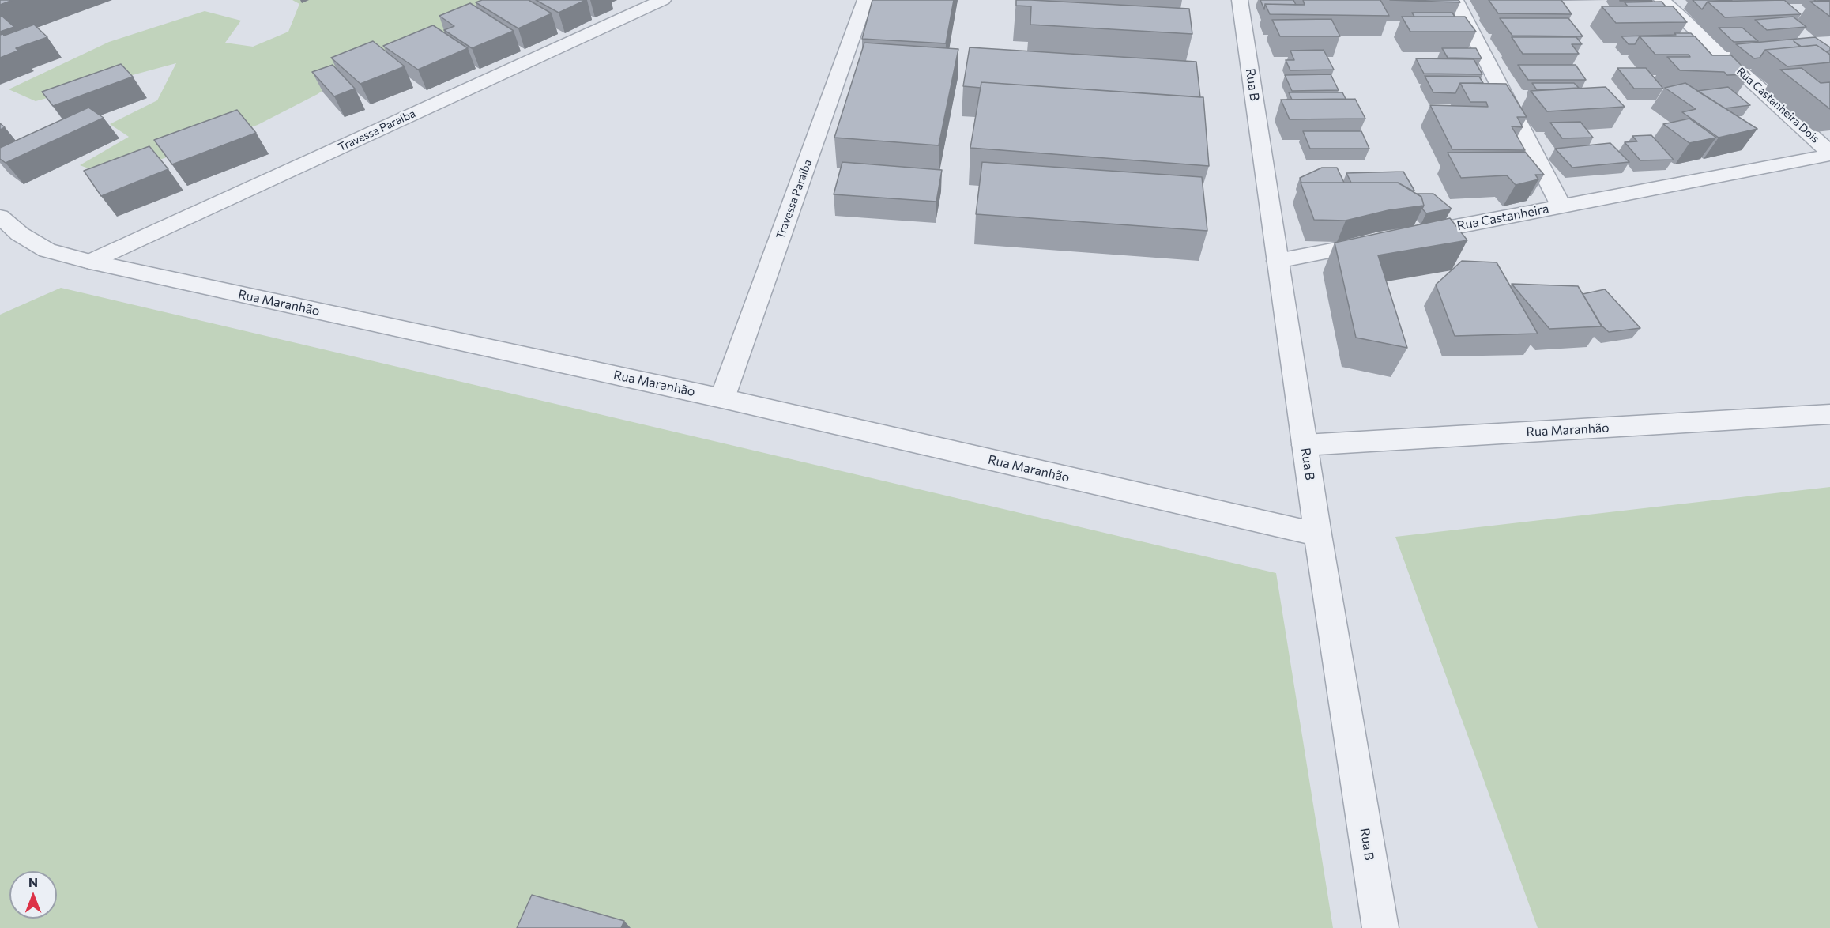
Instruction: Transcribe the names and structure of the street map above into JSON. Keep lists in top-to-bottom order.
{
  "streets": {
    "street": [
      "Rua B",
      "Rua Castanheira Dois",
      "Travessa Paraíba",
      "Rua Castanheira",
      "Rua Maranhão"
    ]
  },
  "crossings": [
    ["Rua B", "Rua Castanheira"],
    ["Rua B", "Rua Maranhão"],
    ["Rua Castanheira Dois", "Rua Castanheira"],
    ["Travessa Paraíba", "Rua Maranhão"]
  ],
  "north": "top"
}
